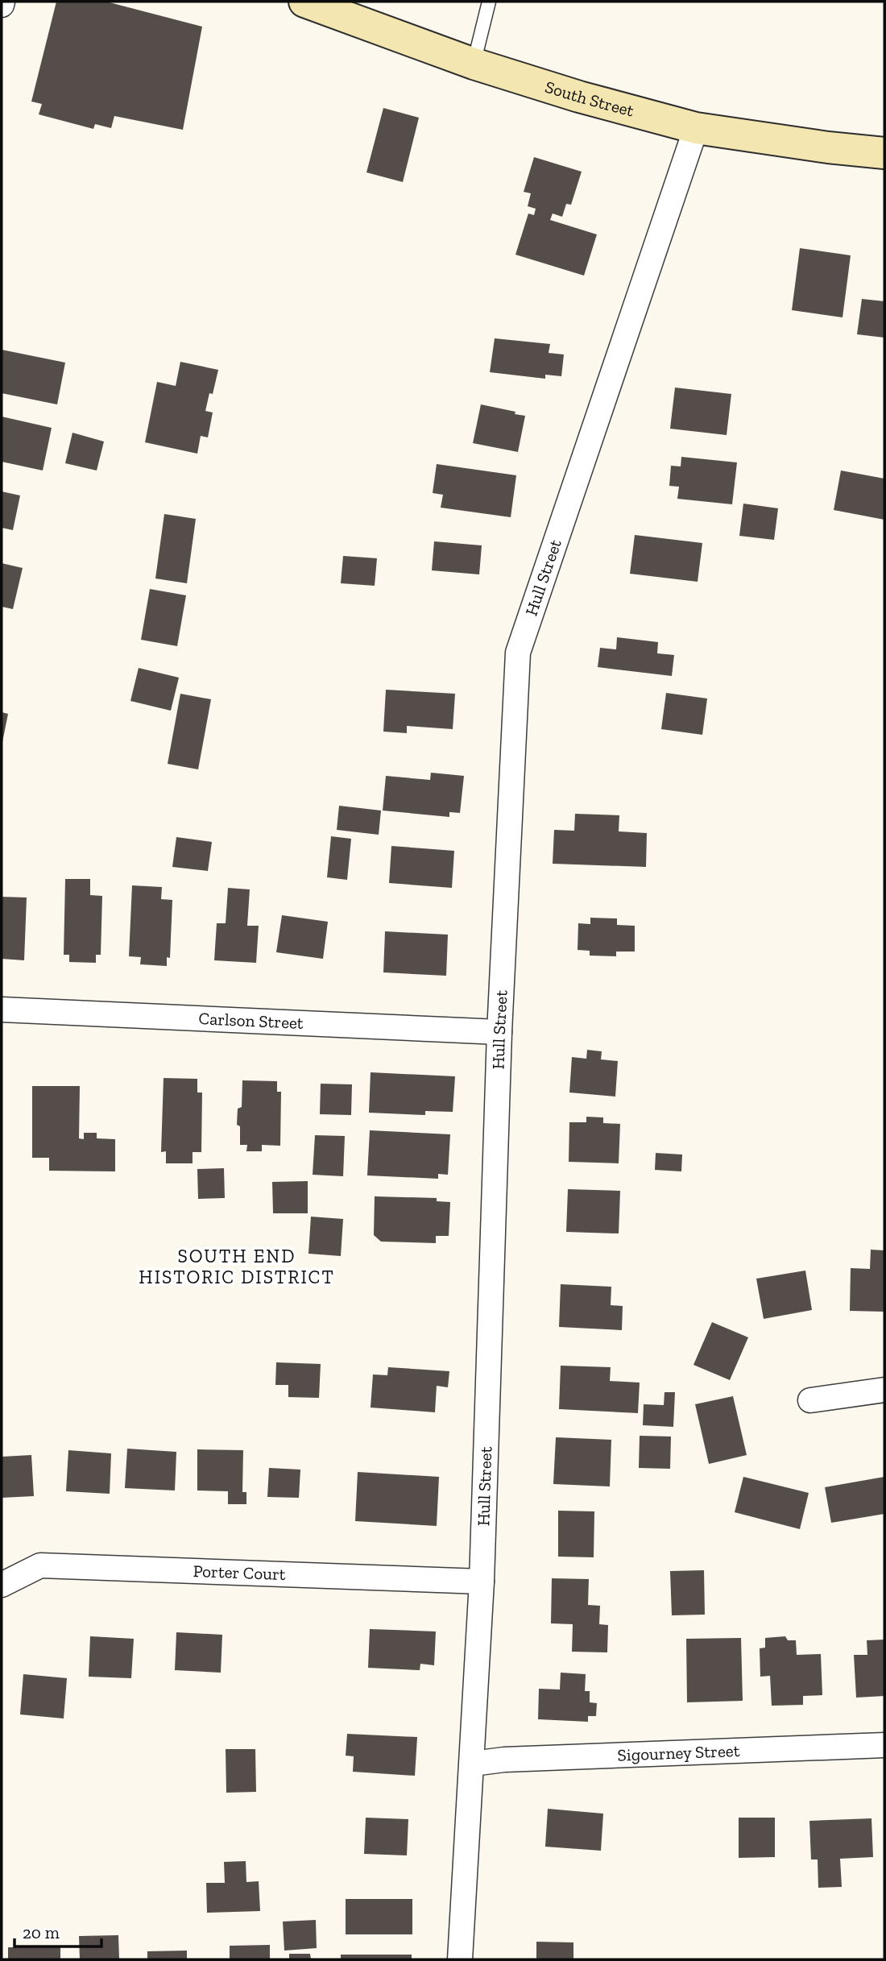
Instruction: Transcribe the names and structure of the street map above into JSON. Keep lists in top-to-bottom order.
{
  "streets": {
    "main road": ["South Street"],
    "street": [
      "Hull Street",
      "Carlson Street",
      "Porter Court",
      "Sigourney Street"
    ]
  },
  "crossings": [
    ["South Street", "Hull Street"],
    ["Hull Street", "Carlson Street"],
    ["Hull Street", "Porter Court"],
    ["Hull Street", "Sigourney Street"]
  ],
  "districts": ["SOUTH END HISTORIC DISTRICT"],
  "scale_bar": "20 m"
}
